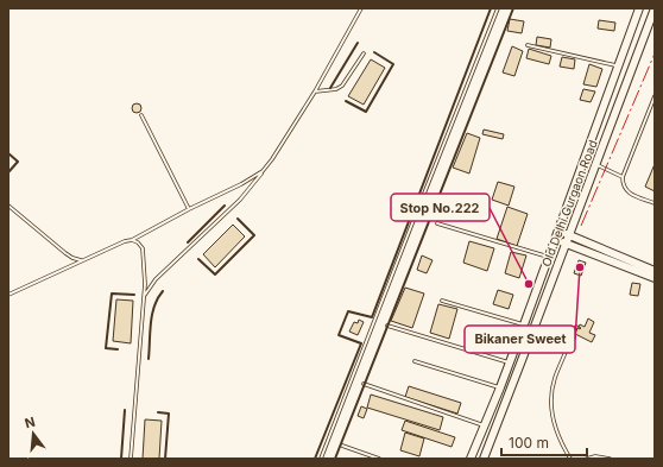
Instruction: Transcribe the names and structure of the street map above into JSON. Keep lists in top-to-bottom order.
{
  "streets": {
    "main road": ["Old Delhi Gurgaon Road"]
  },
  "places": ["Bikaner Sweet", "Stop No.222"],
  "scale_bar": "100 m",
  "north": "top"
}
